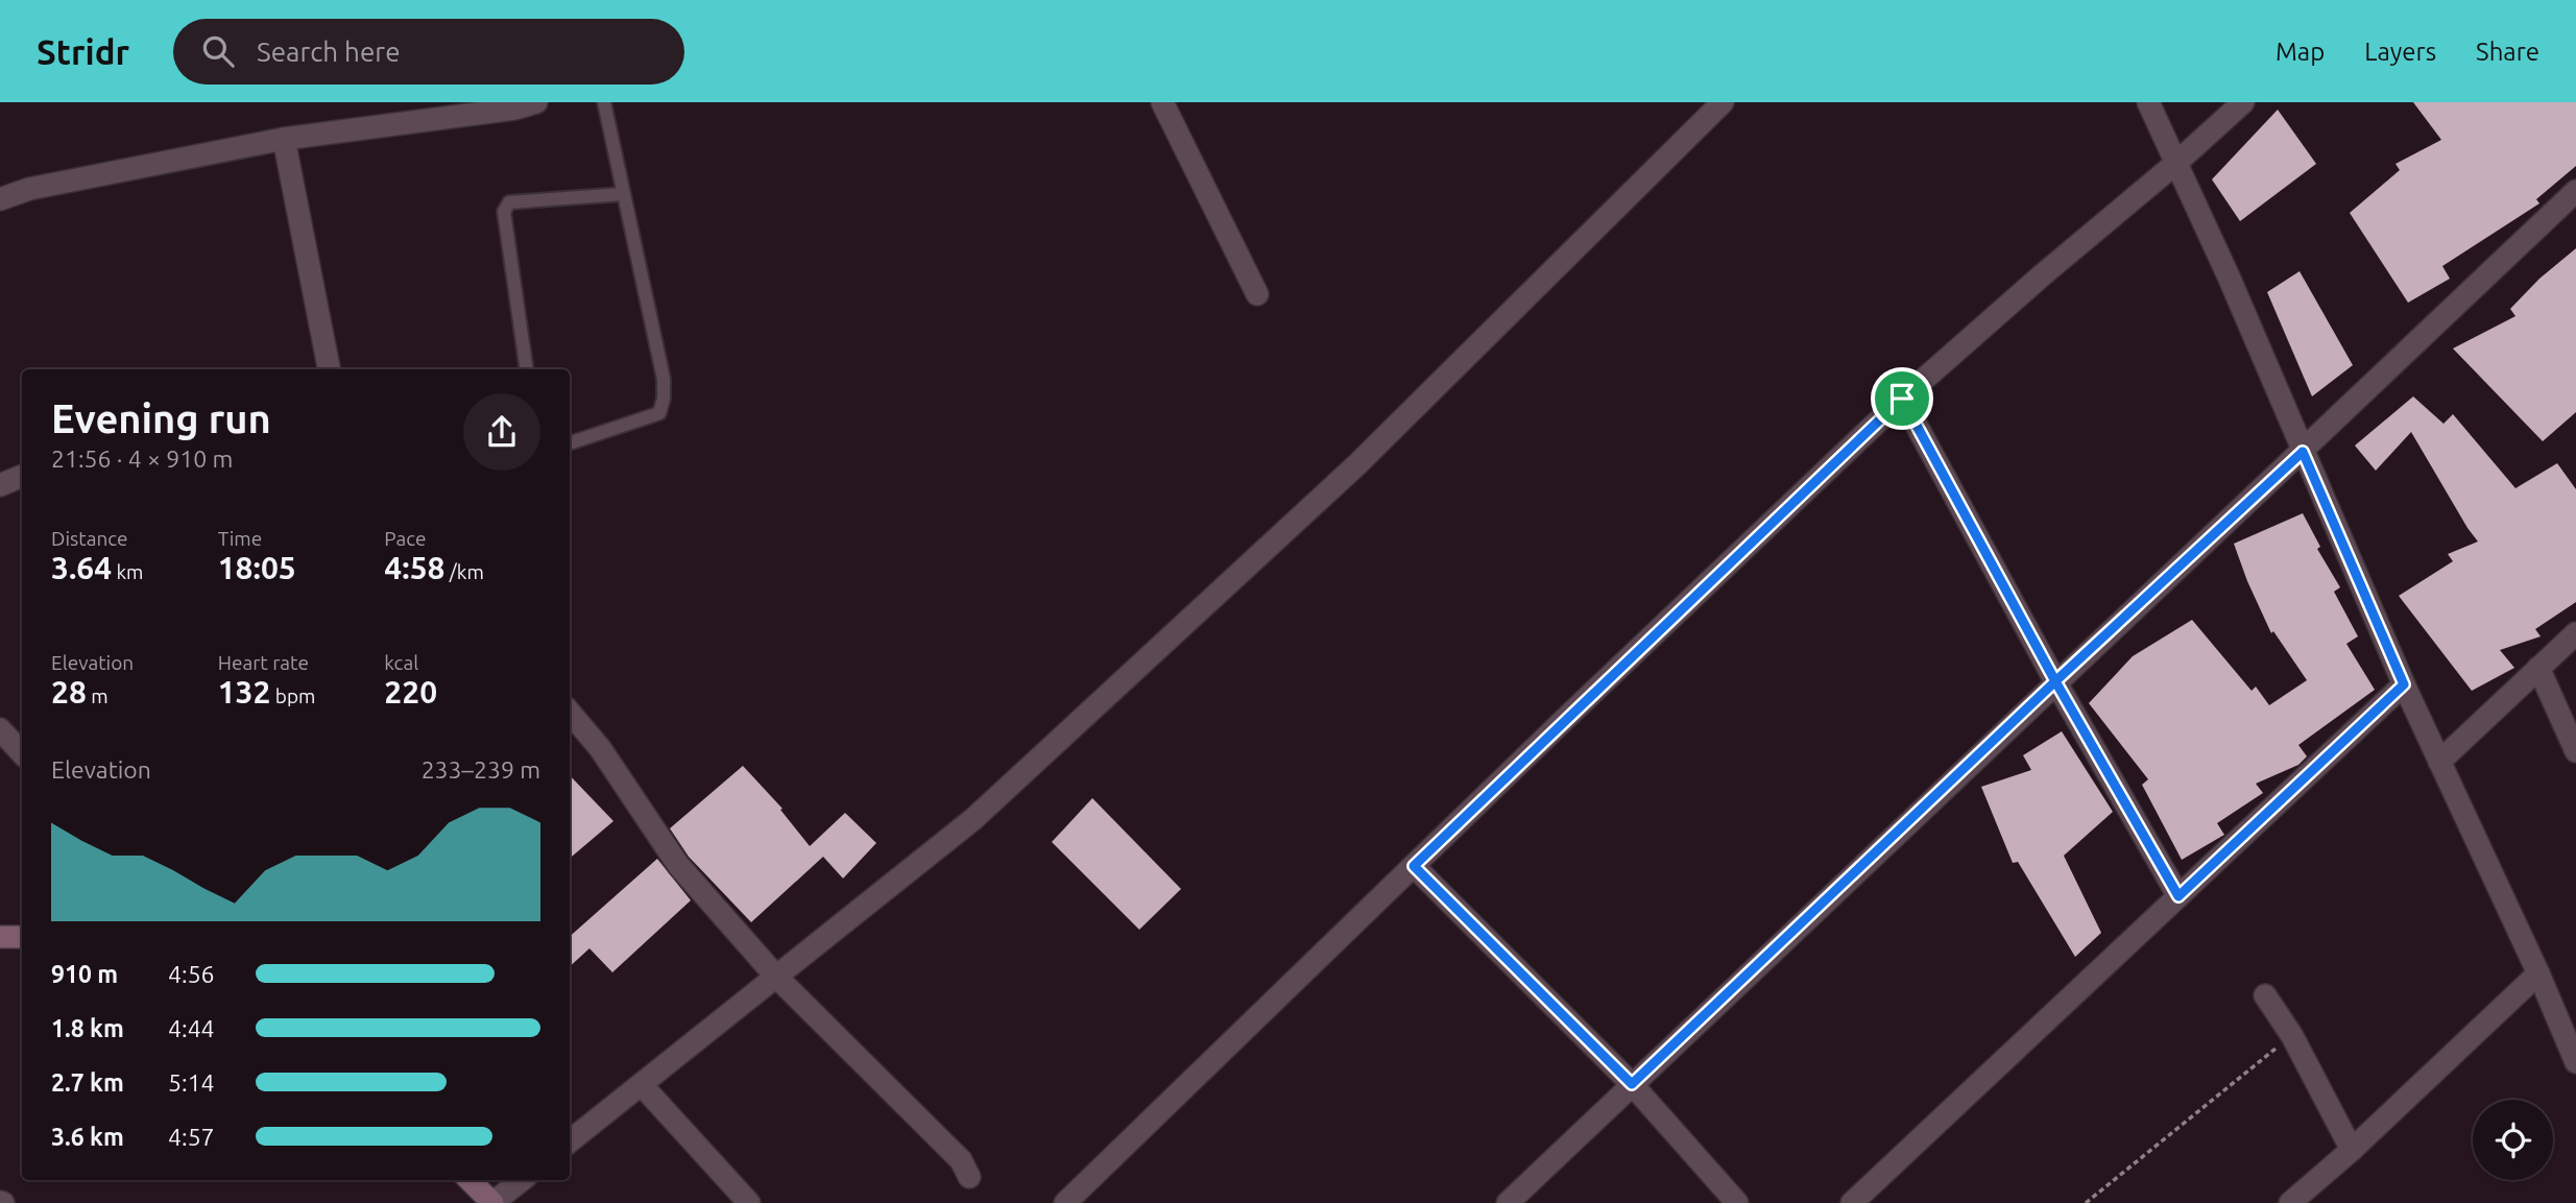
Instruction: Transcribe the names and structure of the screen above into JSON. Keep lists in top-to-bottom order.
{
  "page": {
    "header": "Stridr",
    "search": "Search here",
    "nav": ["Map", "Layers", "Share"],
    "heading": ["Evening run", "21:56 · 4 × 910 m"],
    "stats": [
      ["Distance", "3.64 km"],
      ["Time", "18:05"],
      ["Pace", "4:58 /km"],
      ["Elevation", "28 m"],
      ["Heart rate", "132 bpm"],
      ["kcal", "220"]
    ],
    "chart": ["Elevation", "233–239 m"],
    "list": [
      {
        "name": "910 m",
        "note": "4:56"
      },
      {
        "name": "1.8 km",
        "note": "4:44"
      },
      {
        "name": "2.7 km",
        "note": "5:14"
      },
      {
        "name": "3.6 km",
        "note": "4:57"
      }
    ]
  }
}
